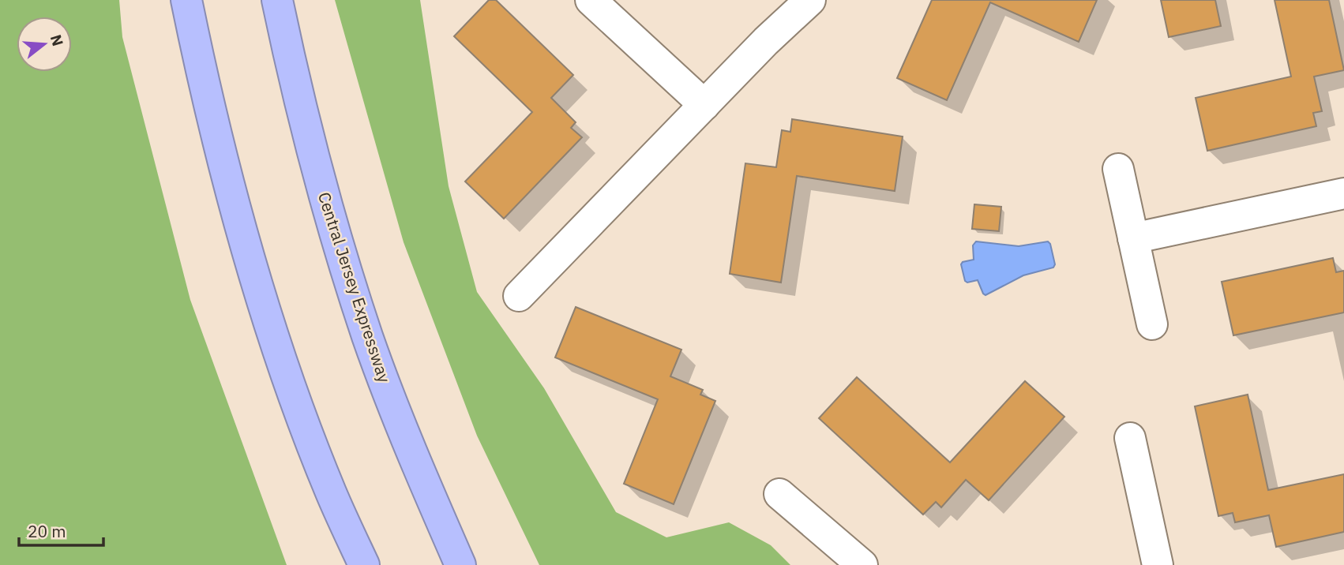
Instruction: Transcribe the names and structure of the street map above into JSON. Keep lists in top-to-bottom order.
{
  "streets": {
    "highway": ["Central Jersey Expressway"]
  },
  "scale_bar": "20 m",
  "north": "right"
}
